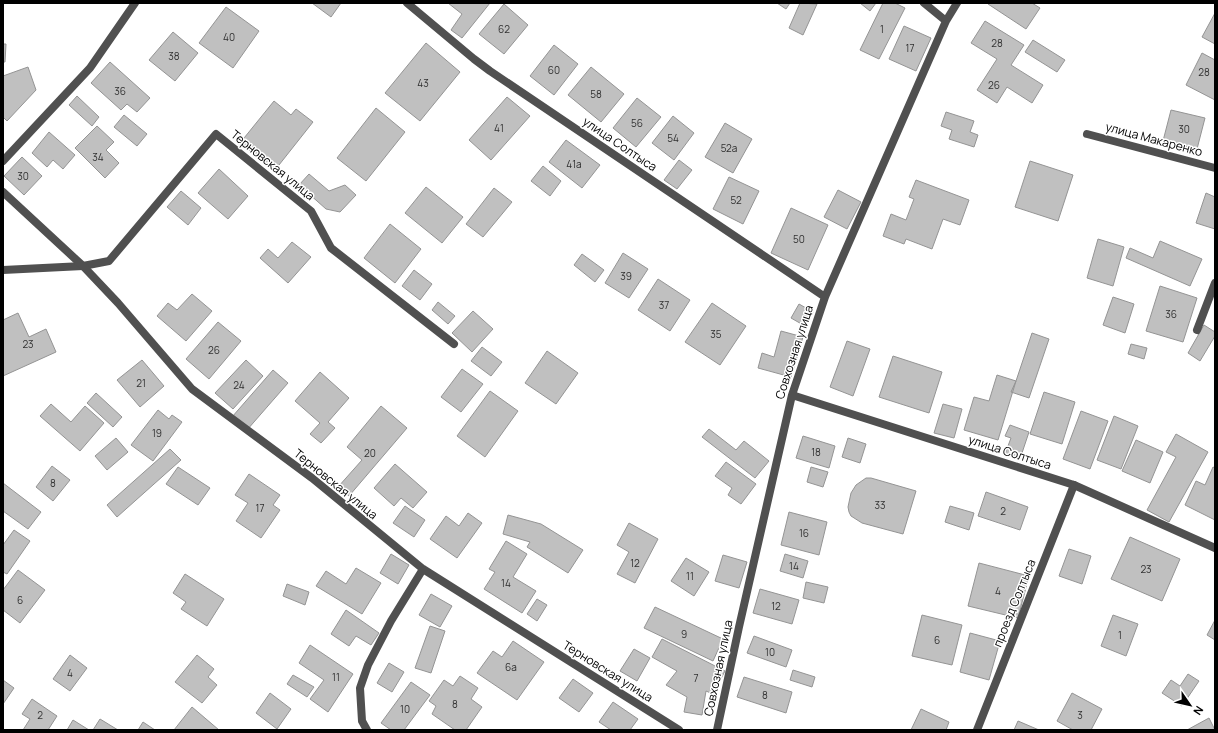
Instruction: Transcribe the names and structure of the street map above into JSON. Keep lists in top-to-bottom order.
{
  "streets": {
    "street": [
      "улица Макаренко",
      "улица Солтыса",
      "Терновская улица",
      "Совхозная улица",
      "проезд Солтыса"
    ]
  },
  "crossings": [
    ["улица Солтыса", "Совхозная улица"],
    ["улица Солтыса", "проезд Солтыса"]
  ],
  "house_numbers": [
    "62",
    "1",
    "40",
    "28",
    "17",
    "38",
    "60",
    "28",
    "43",
    "26",
    "36",
    "58",
    "56",
    "41",
    "30",
    "54",
    "52а",
    "34",
    "41а",
    "30",
    "52",
    "50",
    "39",
    "37",
    "36",
    "35",
    "23",
    "26",
    "21",
    "24",
    "19",
    "18",
    "20",
    "8",
    "33",
    "17",
    "2",
    "16",
    "12",
    "14",
    "23",
    "11",
    "14",
    "4",
    "6",
    "12",
    "9",
    "1",
    "6",
    "10",
    "6а",
    "4",
    "11",
    "7",
    "8",
    "8",
    "10",
    "2",
    "3"
  ],
  "north": "bottom right"
}
